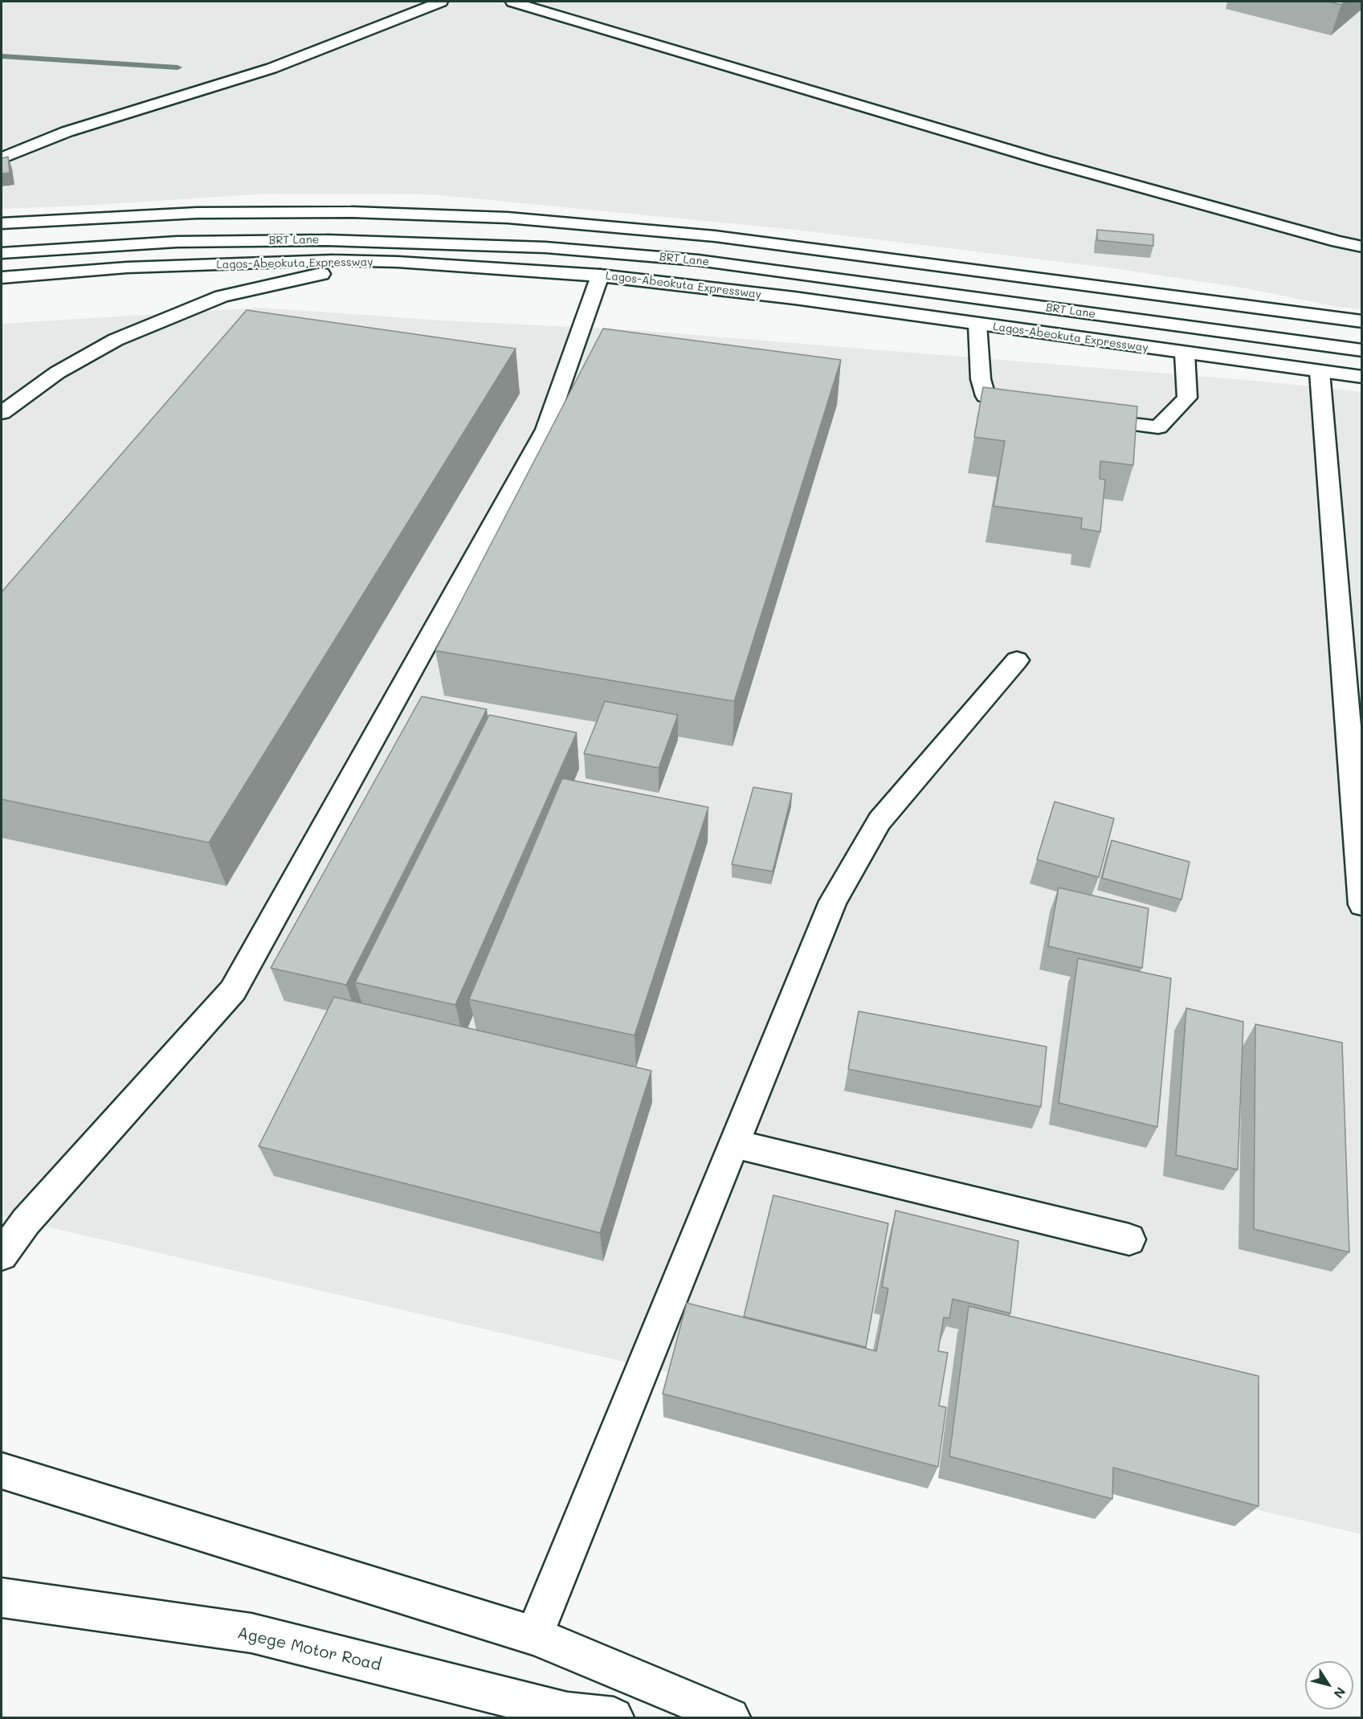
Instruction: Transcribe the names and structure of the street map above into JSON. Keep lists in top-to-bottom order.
{
  "streets": {
    "main road": ["BRT Lane", "Lagos-Abeokuta Expressway", "Agege Motor Road"]
  },
  "north": "bottom right"
}
